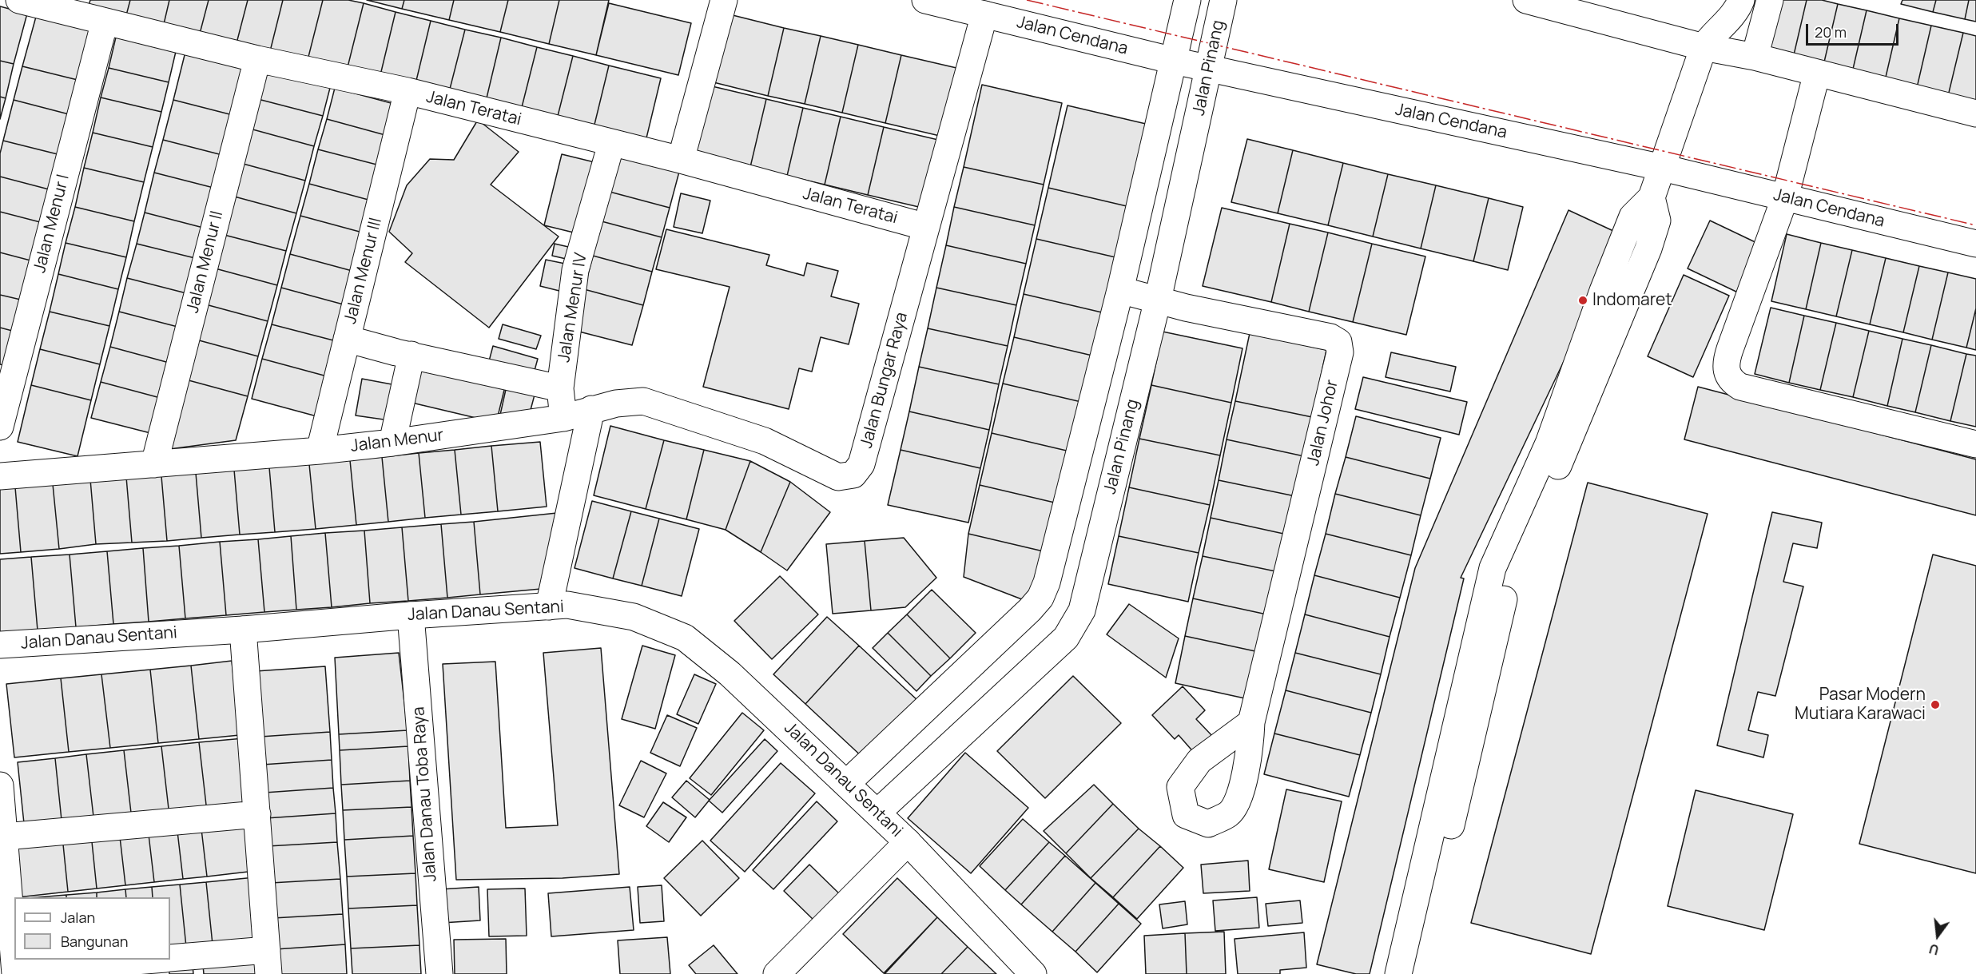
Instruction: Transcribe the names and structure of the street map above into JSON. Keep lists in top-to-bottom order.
{
  "streets": {
    "street": [
      "Jalan Cendana",
      "Jalan Pinang",
      "Jalan Teratai",
      "Jalan Menur I",
      "Jalan Menur II",
      "Jalan Menur III",
      "Jalan Menur IV",
      "Jalan Bungar Raya",
      "Jalan Johor",
      "Jalan Menur",
      "Jalan Danau Sentani",
      "Jalan Danau Toba Raya"
    ]
  },
  "crossings": [
    ["Jalan Cendana", "Jalan Pinang"],
    ["Jalan Cendana", "Jalan Bungar Raya"],
    ["Jalan Pinang", "Jalan Johor"],
    ["Jalan Pinang", "Jalan Danau Sentani"],
    ["Jalan Teratai", "Jalan Menur I"],
    ["Jalan Teratai", "Jalan Menur II"],
    ["Jalan Teratai", "Jalan Menur III"],
    ["Jalan Teratai", "Jalan Menur IV"],
    ["Jalan Teratai", "Jalan Bungar Raya"],
    ["Jalan Menur II", "Jalan Menur"],
    ["Jalan Menur III", "Jalan Menur"],
    ["Jalan Menur IV", "Jalan Menur"],
    ["Jalan Bungar Raya", "Jalan Menur"],
    ["Jalan Danau Sentani", "Jalan Danau Toba Raya"]
  ],
  "places": ["Indomaret", "Pasar Modern Mutiara Karawaci"],
  "legend": ["Jalan", "Bangunan"],
  "scale_bar": "20 m",
  "north": "bottom"
}
